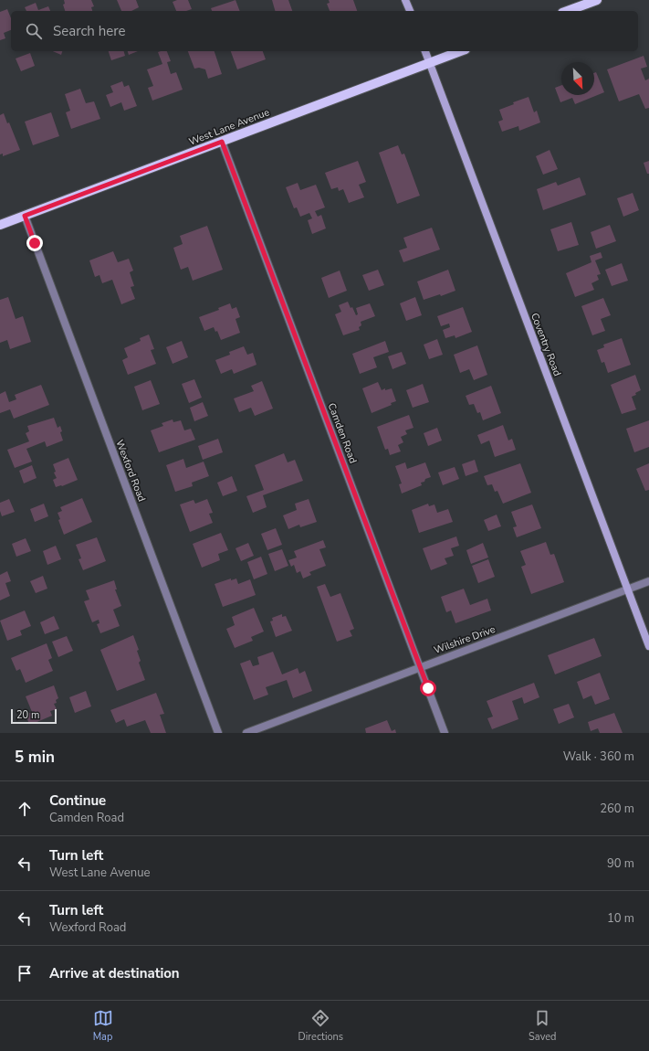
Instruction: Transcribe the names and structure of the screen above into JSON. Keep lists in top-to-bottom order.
{
  "streets": {
    "main road": ["West Lane Avenue"],
    "street": [
      "Coventry Road",
      "Camden Road",
      "Wexford Road",
      "Wilshire Drive"
    ]
  },
  "crossings": [
    ["West Lane Avenue", "Coventry Road"],
    ["West Lane Avenue", "Camden Road"],
    ["West Lane Avenue", "Wexford Road"],
    ["Coventry Road", "Wilshire Drive"],
    ["Camden Road", "Wilshire Drive"]
  ],
  "scale_bar": "20 m",
  "north": "bottom right",
  "page": {
    "search": "Search here",
    "scale": "20 m",
    "heading": ["5 min", "Walk · 360 m"],
    "list": [
      ["Continue", "Camden Road", "260 m"],
      ["Turn left", "West Lane Avenue", "90 m"],
      ["Turn left", "Wexford Road", "10 m"],
      "Arrive at destination"
    ],
    "nav": ["Map", "Directions", "Saved"]
  }
}
